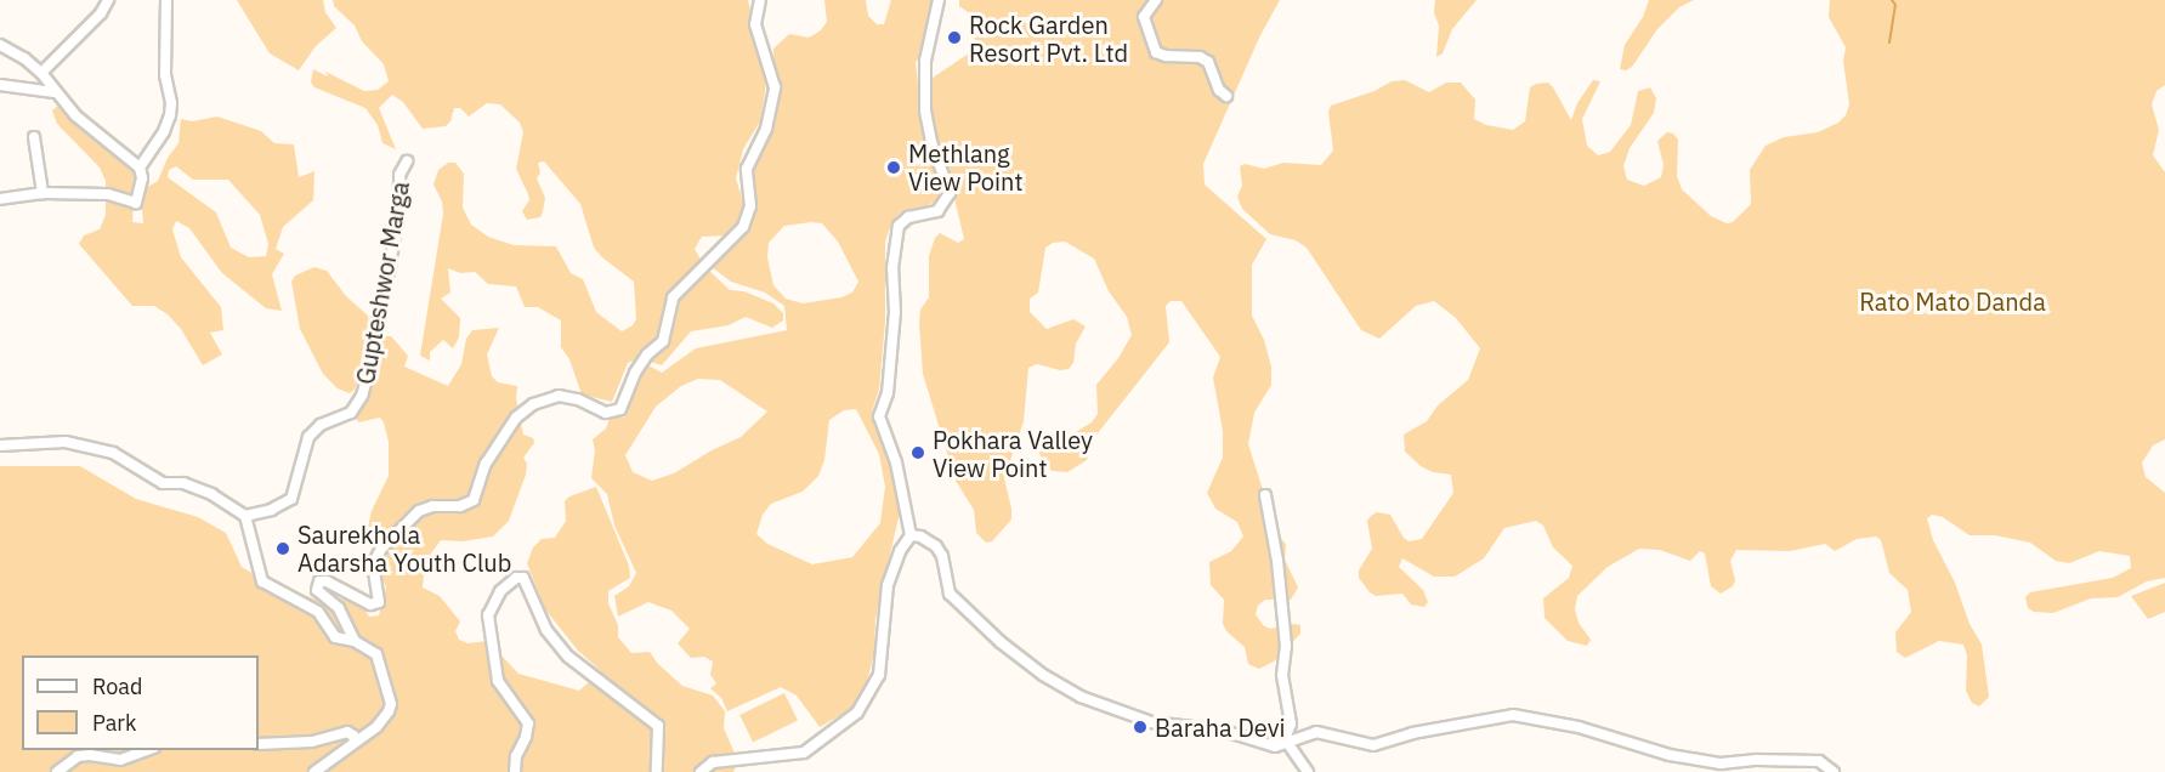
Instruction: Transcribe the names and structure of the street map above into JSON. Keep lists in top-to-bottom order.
{
  "streets": {
    "street": ["Gupteshwor Marga"]
  },
  "parks": ["Rato Mato Danda"],
  "places": [
    "Rock Garden Resort Pvt. Ltd",
    "Methlang View Point",
    "Pokhara Valley View Point",
    "Saurekhola Adarsha Youth Club",
    "Baraha Devi"
  ],
  "legend": ["Road", "Park"]
}
